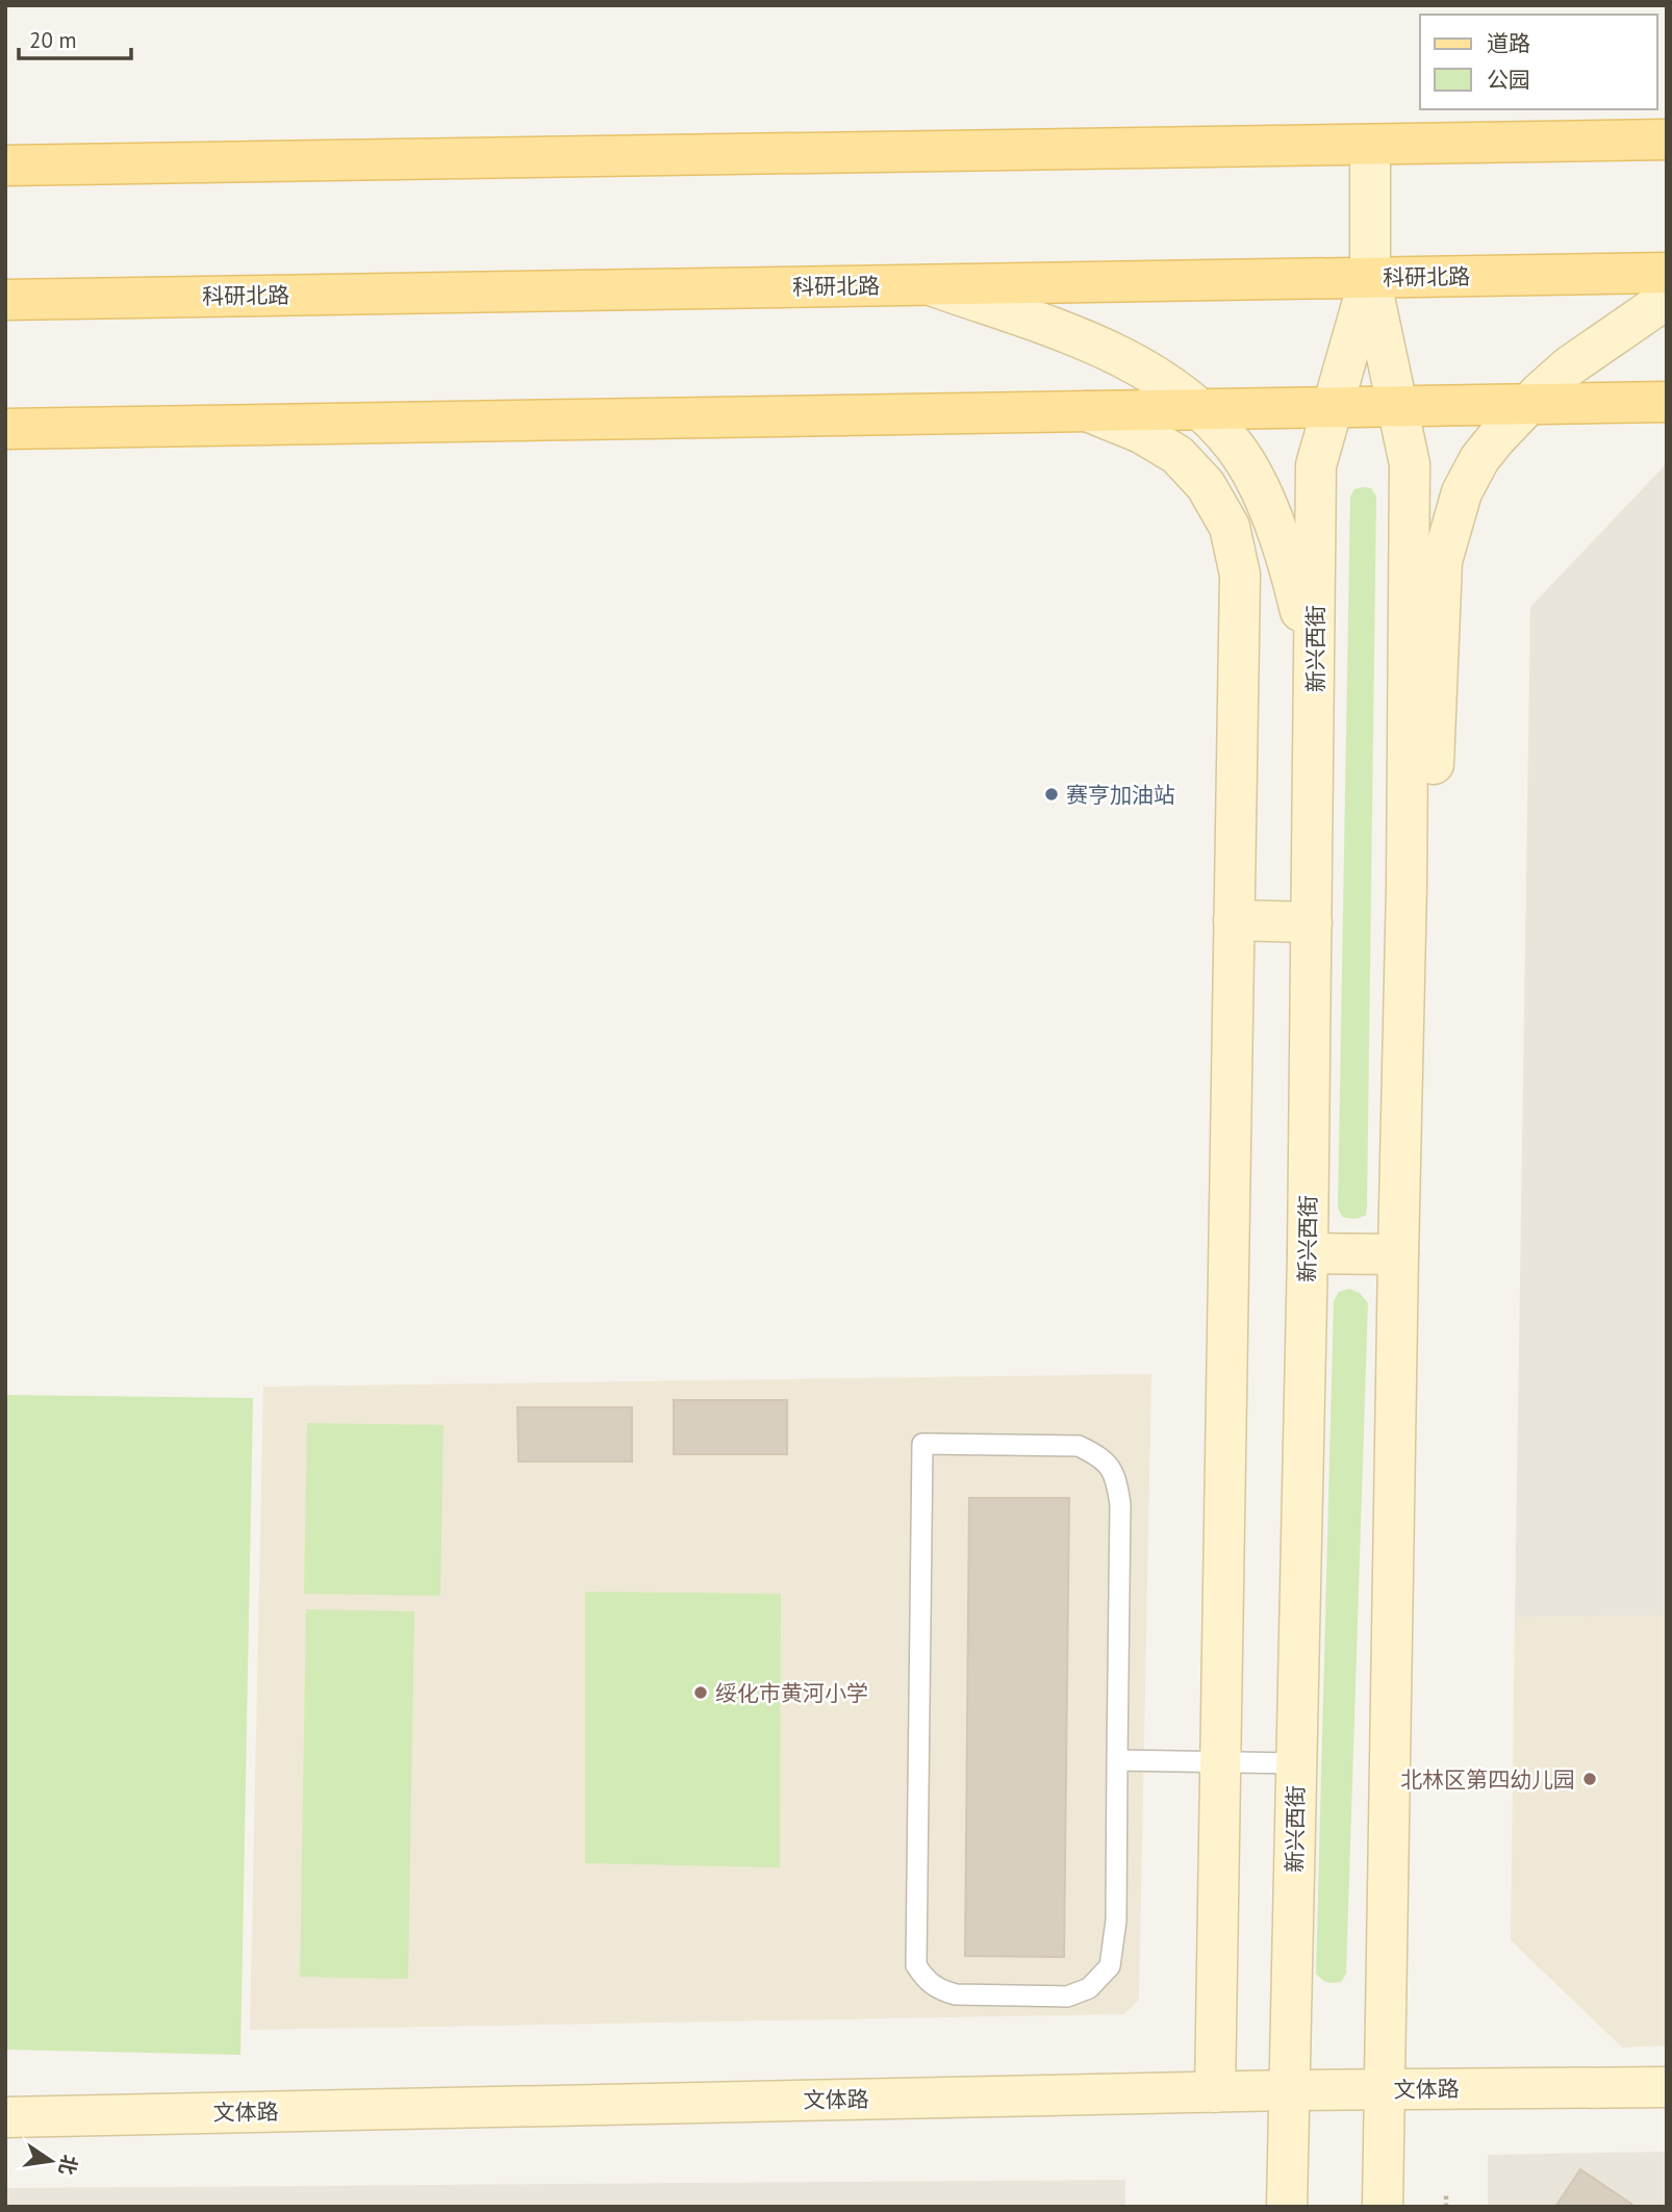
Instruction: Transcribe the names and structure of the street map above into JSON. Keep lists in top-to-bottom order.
{
  "streets": {
    "main road": ["科研北路", "新兴西街", "文体路"]
  },
  "crossings": [
    ["科研北路", "新兴西街"],
    ["新兴西街", "文体路"]
  ],
  "places": ["赛亨加油站", "绥化市黄河小学", "北林区第四幼儿园"],
  "legend": ["道路", "公园"],
  "scale_bar": "20 m",
  "north": "right"
}
